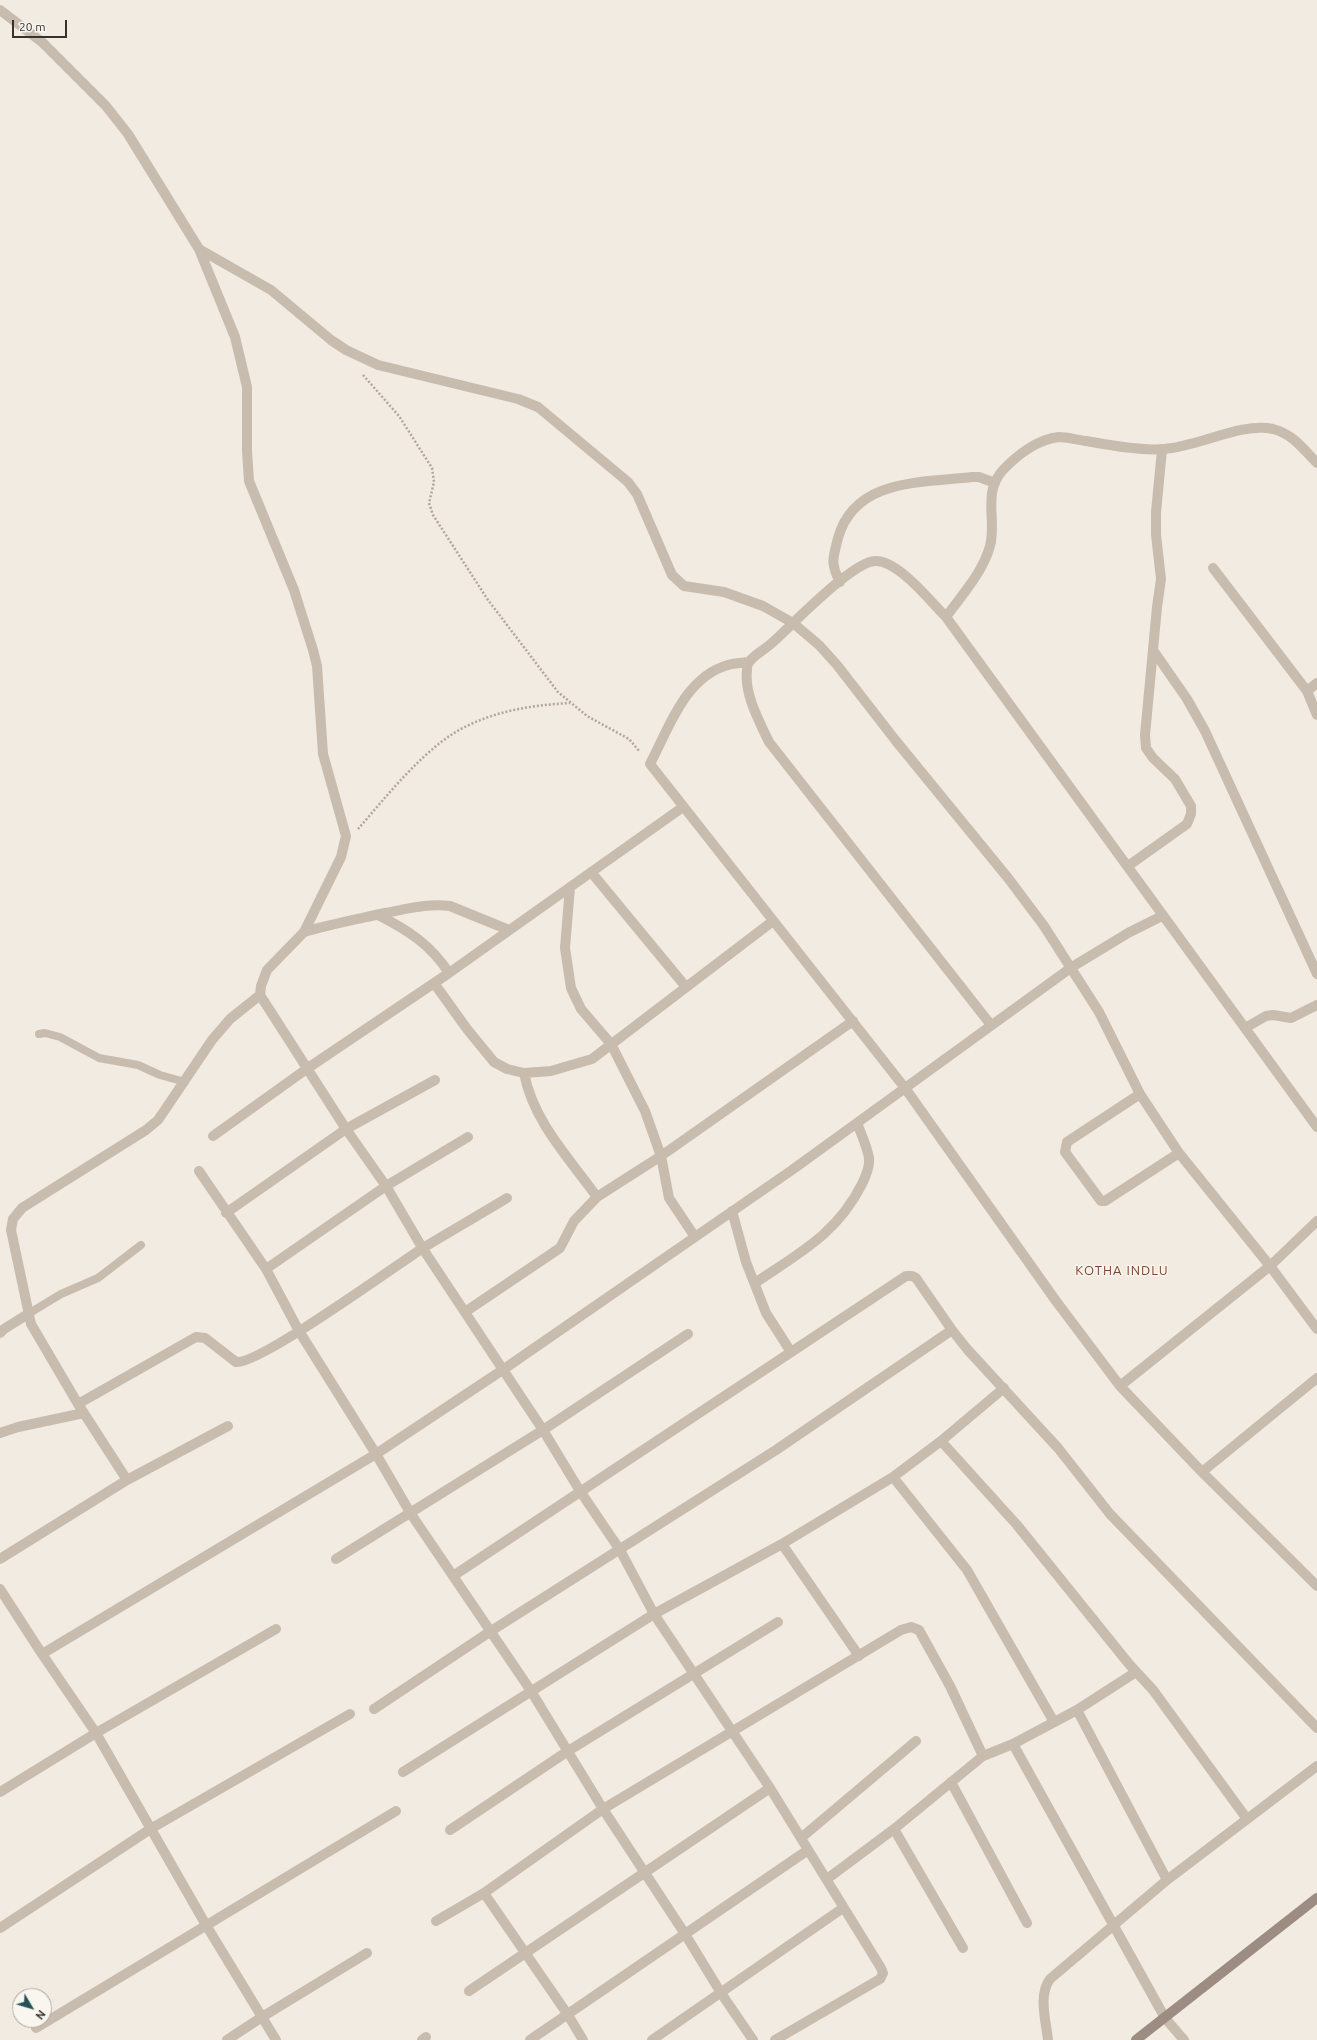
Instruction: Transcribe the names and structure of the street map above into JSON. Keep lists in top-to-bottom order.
{
  "districts": ["KOTHA INDLU"],
  "scale_bar": "20 m",
  "north": "bottom right"
}
